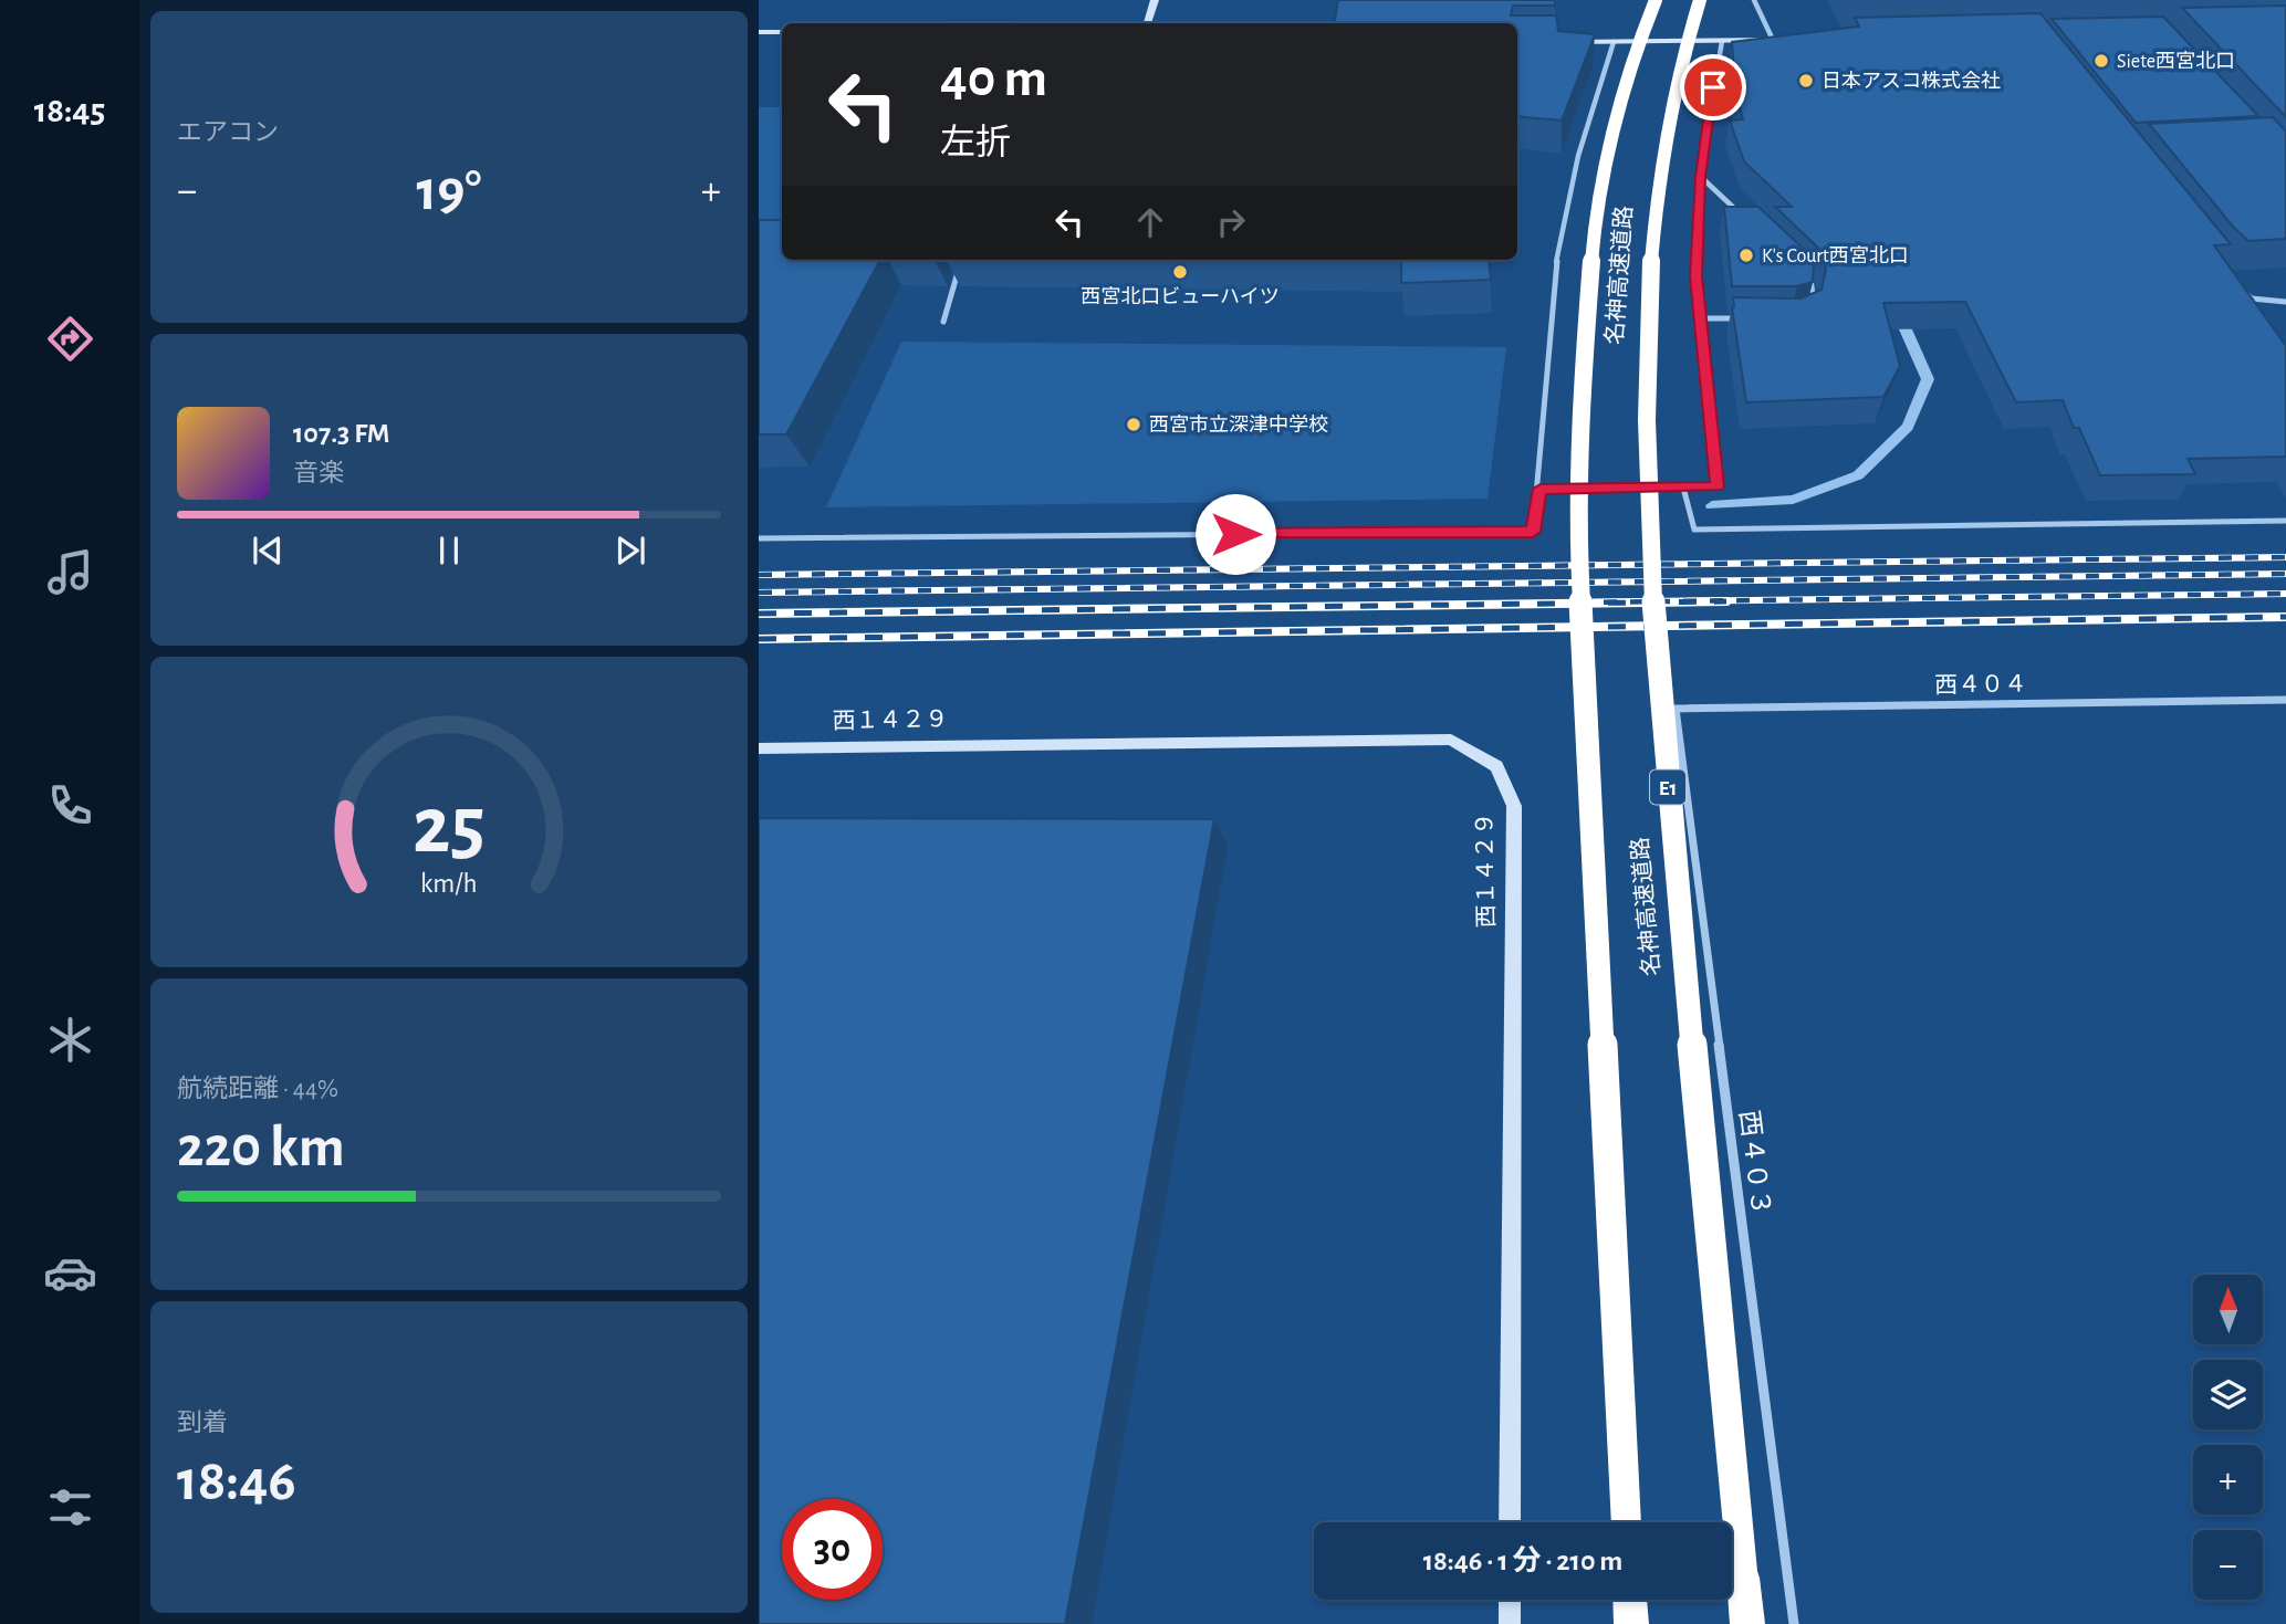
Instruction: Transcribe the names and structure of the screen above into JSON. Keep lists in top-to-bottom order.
{
  "streets": {
    "highway": ["名神高速道路", "E1"],
    "street": ["西４０４", "西１４２９", "西４０３"]
  },
  "crossings": [
    ["西４０４", "西４０３"]
  ],
  "places": [
    "Siete西宮北口",
    "日本アスコ株式会社",
    "K's Court西宮北口",
    "西宮北口ビューハイツ",
    "西宮市立深津中学校"
  ],
  "north": "top",
  "page": {
    "tabs": "18:45",
    "tile": [
      "エアコン",
      ["航続距離 · 44%", "220 km"],
      ["到着", "18:46"]
    ],
    "turn": ["40 m", "左折"],
    "heat": ["−", "19°", "+"],
    "song": ["107.3 FM", "音楽"],
    "map_buttons": ["+", "−"],
    "limit": "30",
    "trip": "18:46 · 1 分 · 210 m",
    "gauge": ["25", "km/h"]
  }
}
